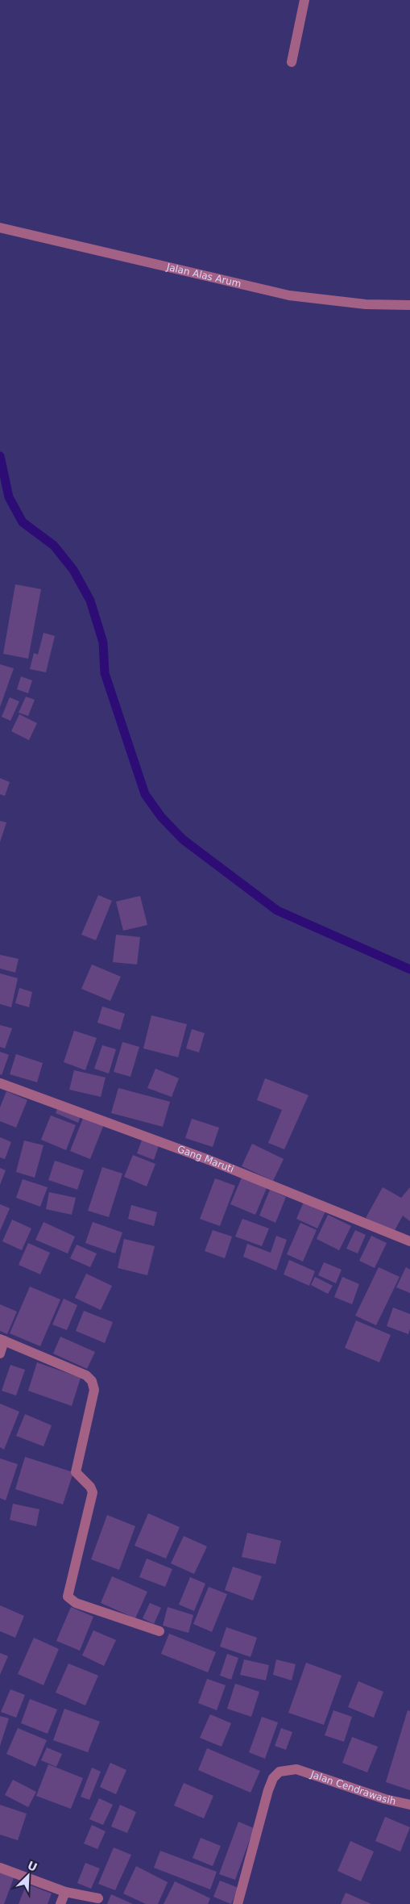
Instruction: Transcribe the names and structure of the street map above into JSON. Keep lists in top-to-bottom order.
{
  "streets": {
    "street": ["Jalan Alas Arum", "Gang Maruti", "Jalan Cendrawasih"]
  },
  "north": "top right"
}
